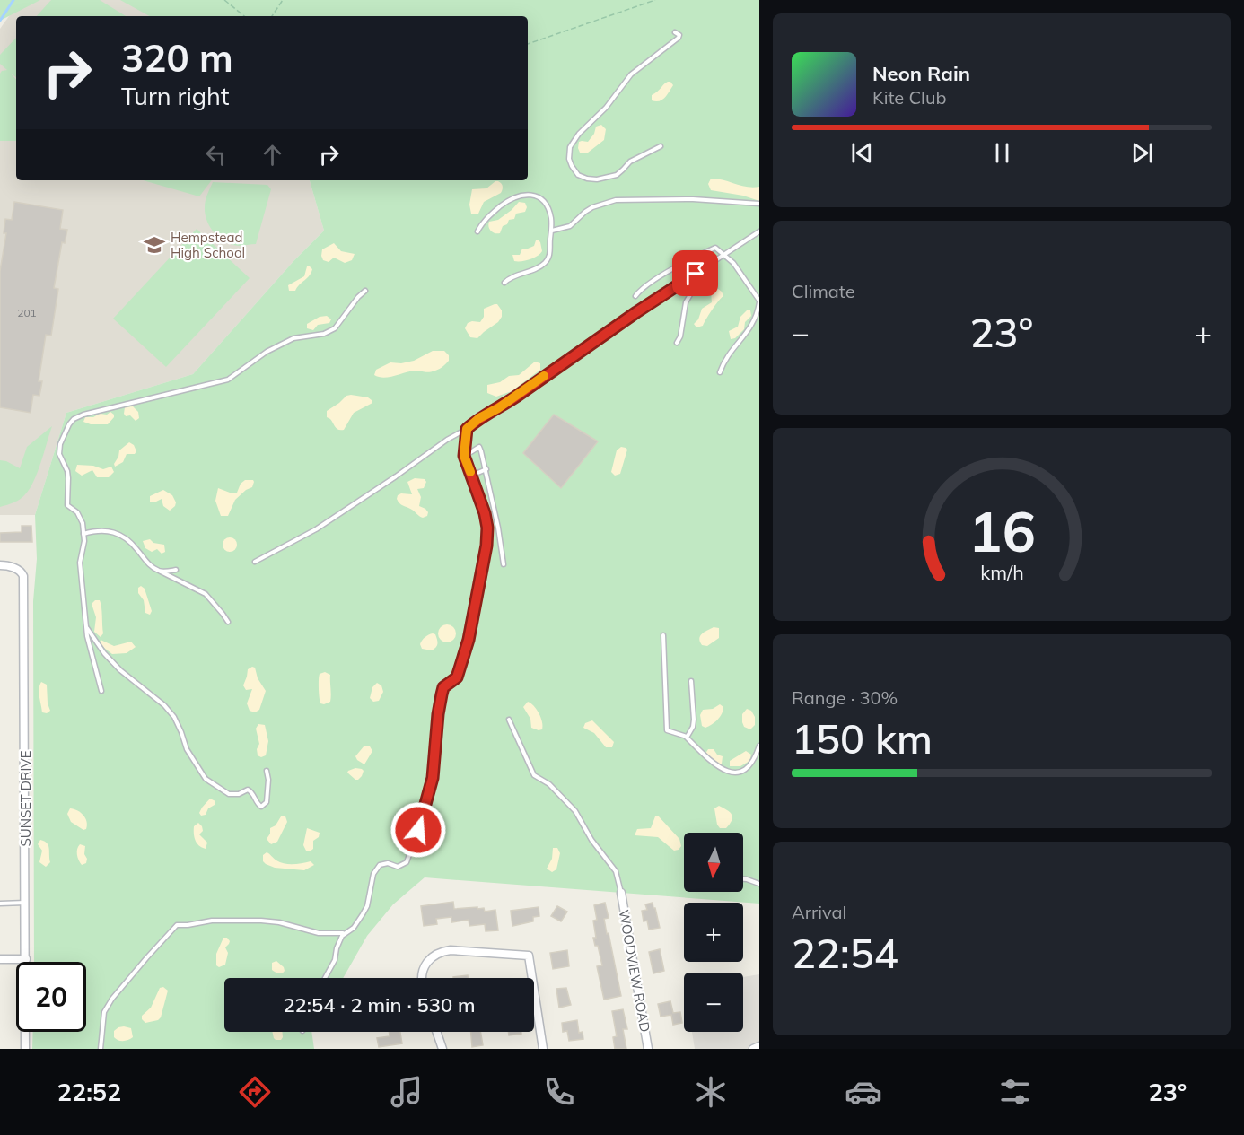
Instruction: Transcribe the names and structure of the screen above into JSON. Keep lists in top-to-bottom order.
{
  "streets": {
    "street": ["SUNSET DRIVE", "WOODVIEW ROAD"]
  },
  "places": {
    "school or university": ["Hempstead High School"]
  },
  "house_numbers": ["201"],
  "north": "bottom",
  "page": {
    "turn": ["320 m", "Turn right"],
    "song": ["Neon Rain", "Kite Club"],
    "tile": [
      "Climate",
      ["Range · 30%", "150 km"],
      ["Arrival", "22:54"]
    ],
    "heat": ["−", "23°", "+"],
    "map_buttons": ["+", "−"],
    "limit": "20",
    "trip": "22:54 · 2 min · 530 m",
    "tabs": ["22:52", "23°"],
    "gauge": ["16", "km/h"]
  }
}
